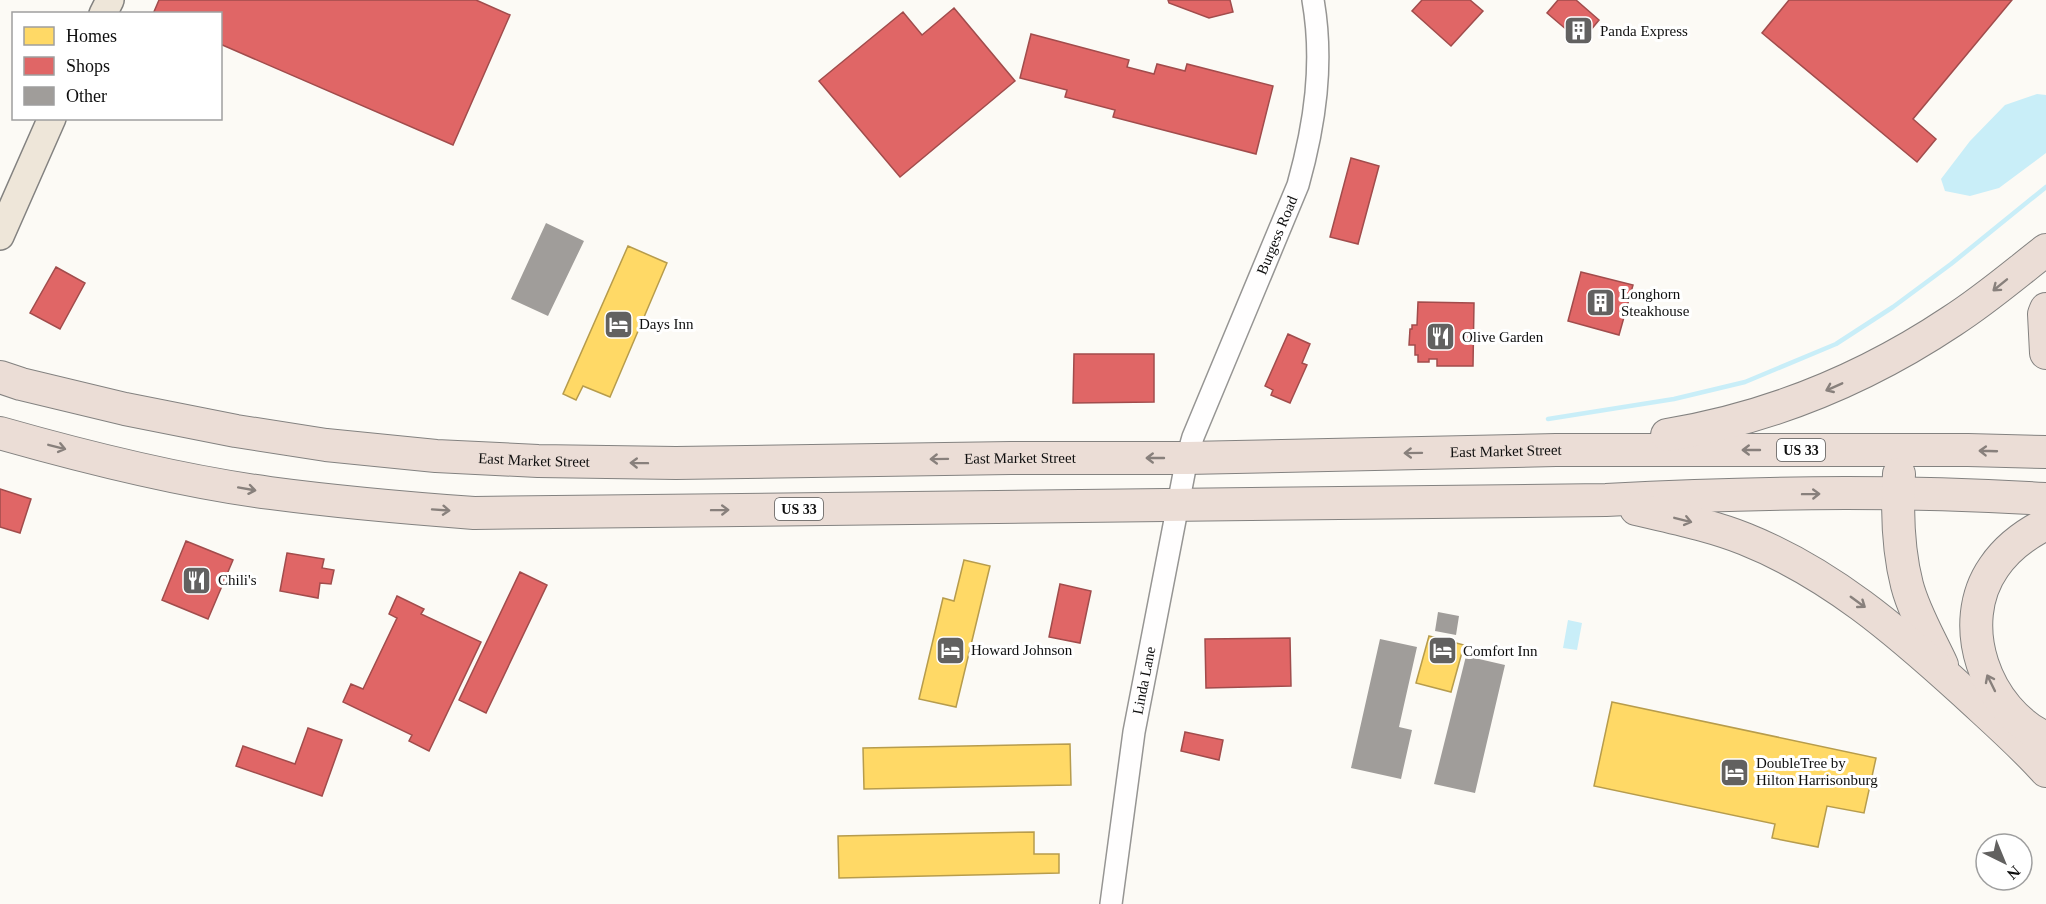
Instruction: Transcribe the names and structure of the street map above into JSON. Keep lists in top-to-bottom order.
{
  "streets": {
    "highway": ["US 33", "East Market Street"],
    "street": ["Burgess Road", "Linda Lane"]
  },
  "crossings": [
    ["Burgess Road", "East Market Street"],
    ["Burgess Road", "Linda Lane"],
    ["US 33", "Linda Lane"],
    ["East Market Street", "Linda Lane"]
  ],
  "places": {
    "building": ["Panda Express", "Longhorn Steakhouse"],
    "hotel": [
      "Days Inn",
      "Howard Johnson",
      "Comfort Inn",
      "DoubleTree by Hilton Harrisonburg"
    ],
    "restaurant": ["Olive Garden", "Chili's"]
  },
  "legend": ["Homes", "Shops", "Other"],
  "north": "bottom right"
}
